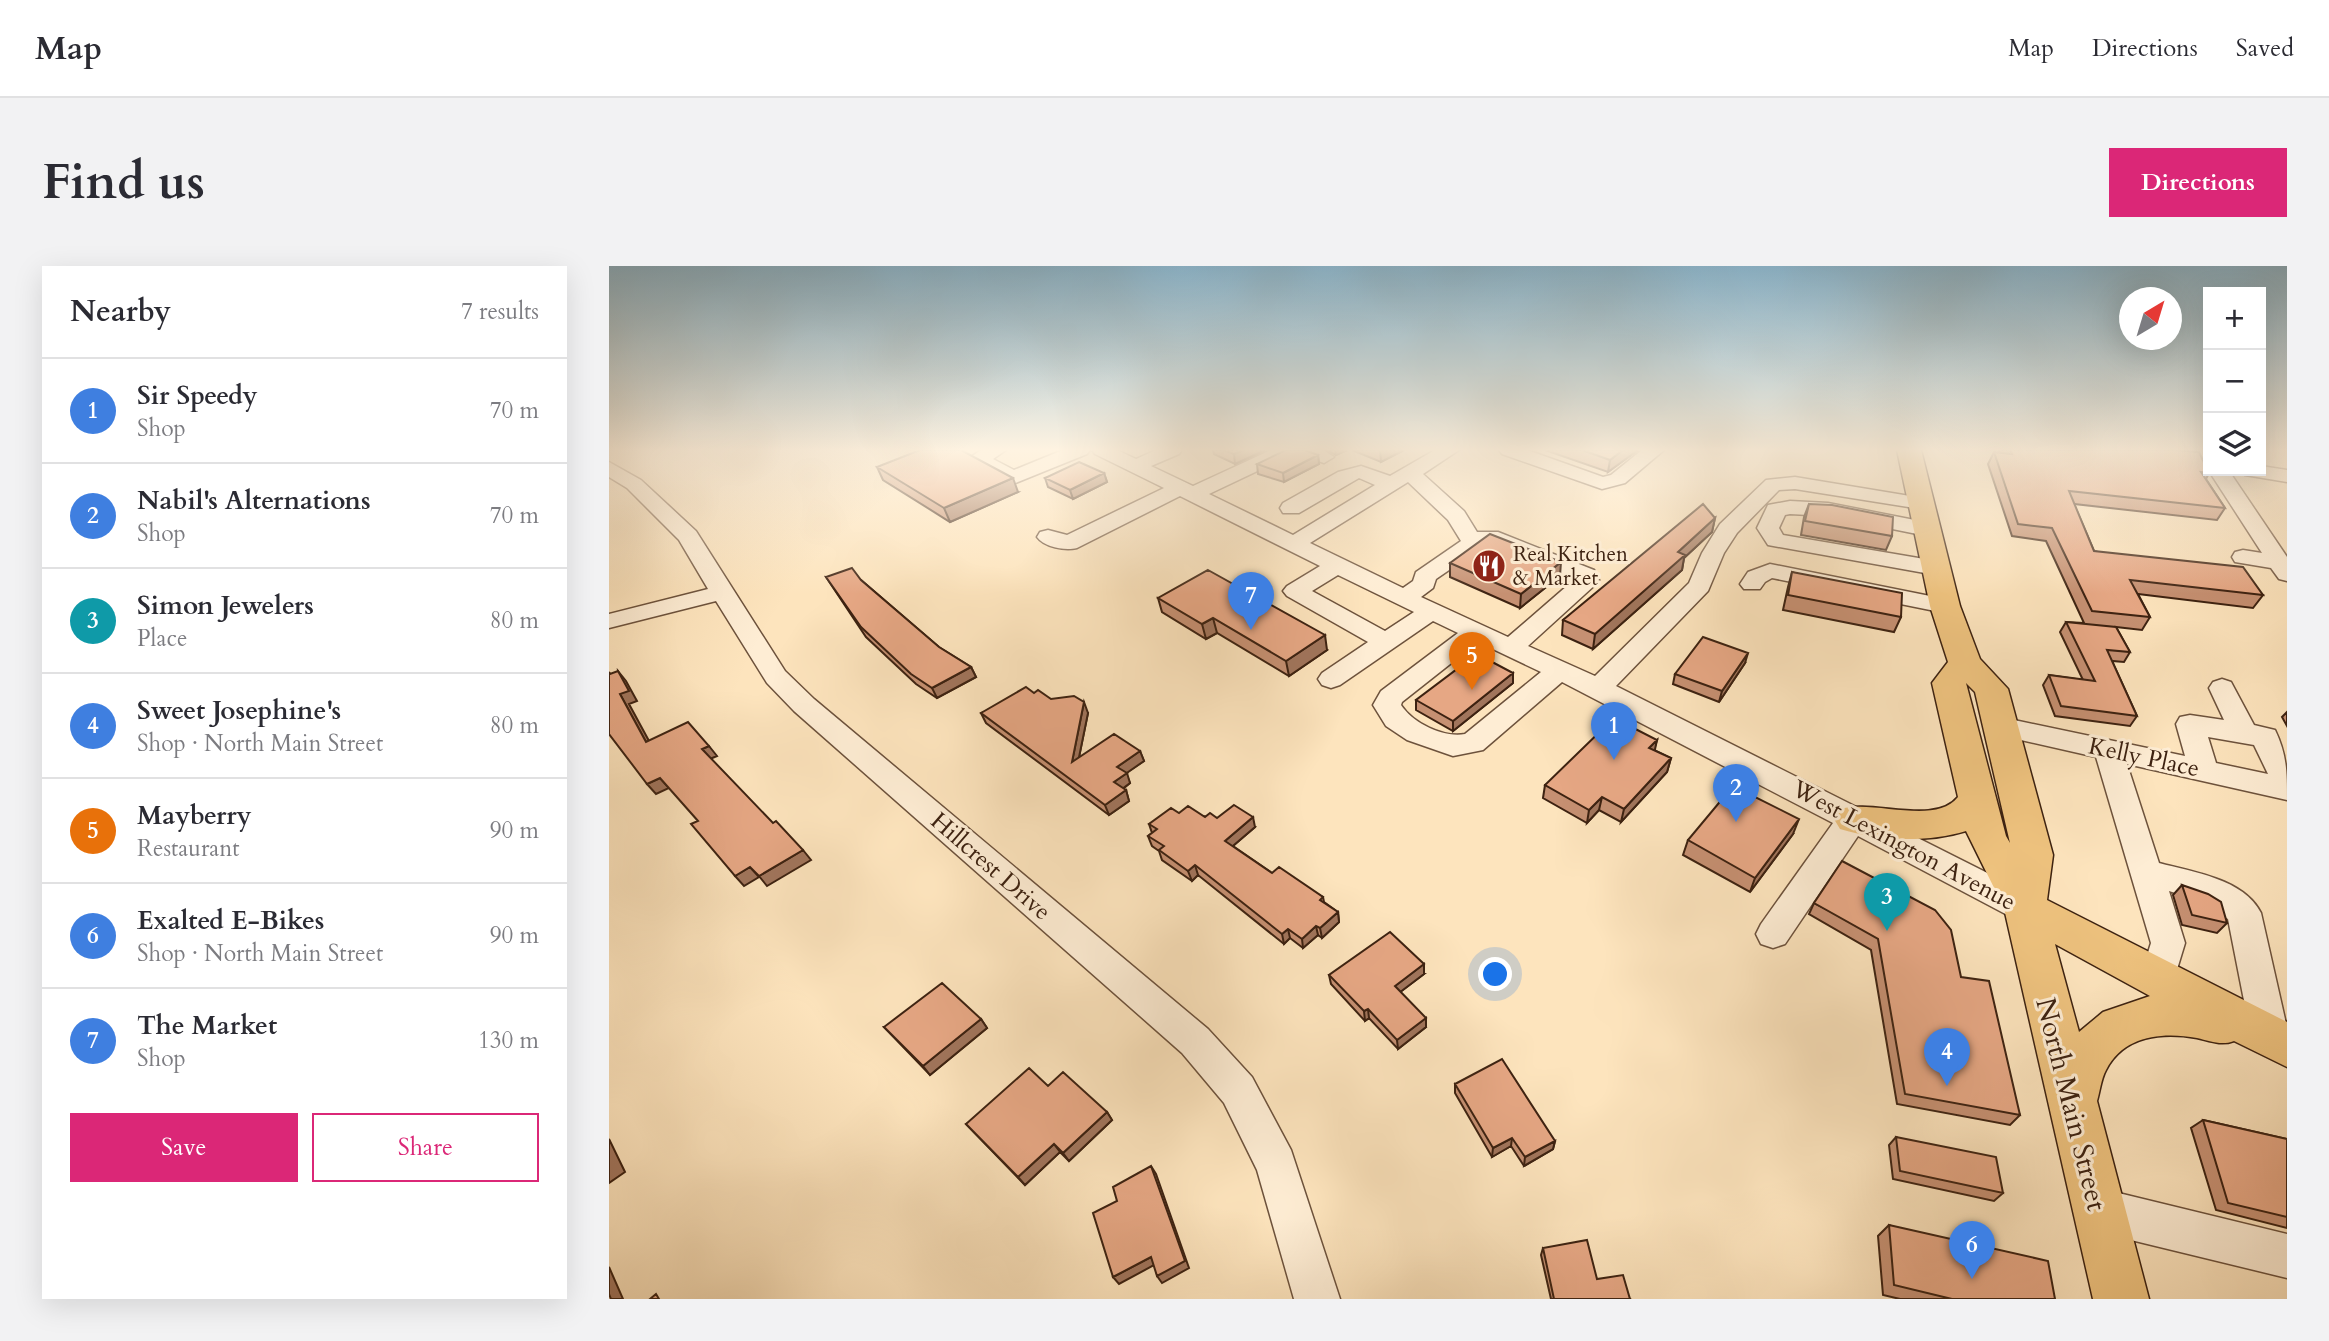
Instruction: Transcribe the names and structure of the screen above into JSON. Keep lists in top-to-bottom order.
{
  "streets": {
    "main road": ["North Main Street"],
    "street": ["Kelly Place", "West Lexington Avenue", "Hillcrest Drive"]
  },
  "crossings": [
    ["Kelly Place", "North Main Street"],
    ["West Lexington Avenue", "North Main Street"]
  ],
  "places": {
    "restaurant": ["Real Kitchen & Market"]
  },
  "north": "top right",
  "page": {
    "header": "Map",
    "nav": ["Map", "Directions", "Saved"],
    "buttons": [
      "Directions",
      ["Save", "Share"]
    ],
    "title": "Find us",
    "heading": ["Nearby", "7 results"],
    "map_buttons": ["+", "−"],
    "list": [
      {
        "mark": "1",
        "name": "Sir Speedy",
        "note": "Shop",
        "value": "70 m"
      },
      {
        "mark": "2",
        "name": "Nabil's Alternations",
        "note": "Shop",
        "value": "70 m"
      },
      {
        "mark": "3",
        "name": "Simon Jewelers",
        "note": "Place",
        "value": "80 m"
      },
      {
        "mark": "4",
        "name": "Sweet Josephine's",
        "note": "Shop · North Main Street",
        "value": "80 m"
      },
      {
        "mark": "5",
        "name": "Mayberry",
        "note": "Restaurant",
        "value": "90 m"
      },
      {
        "mark": "6",
        "name": "Exalted E-Bikes",
        "note": "Shop · North Main Street",
        "value": "90 m"
      },
      {
        "mark": "7",
        "name": "The Market",
        "note": "Shop",
        "value": "130 m"
      }
    ],
    "pins": [
      "7",
      "5",
      "1",
      "2",
      "3",
      "4",
      "6"
    ]
  }
}
